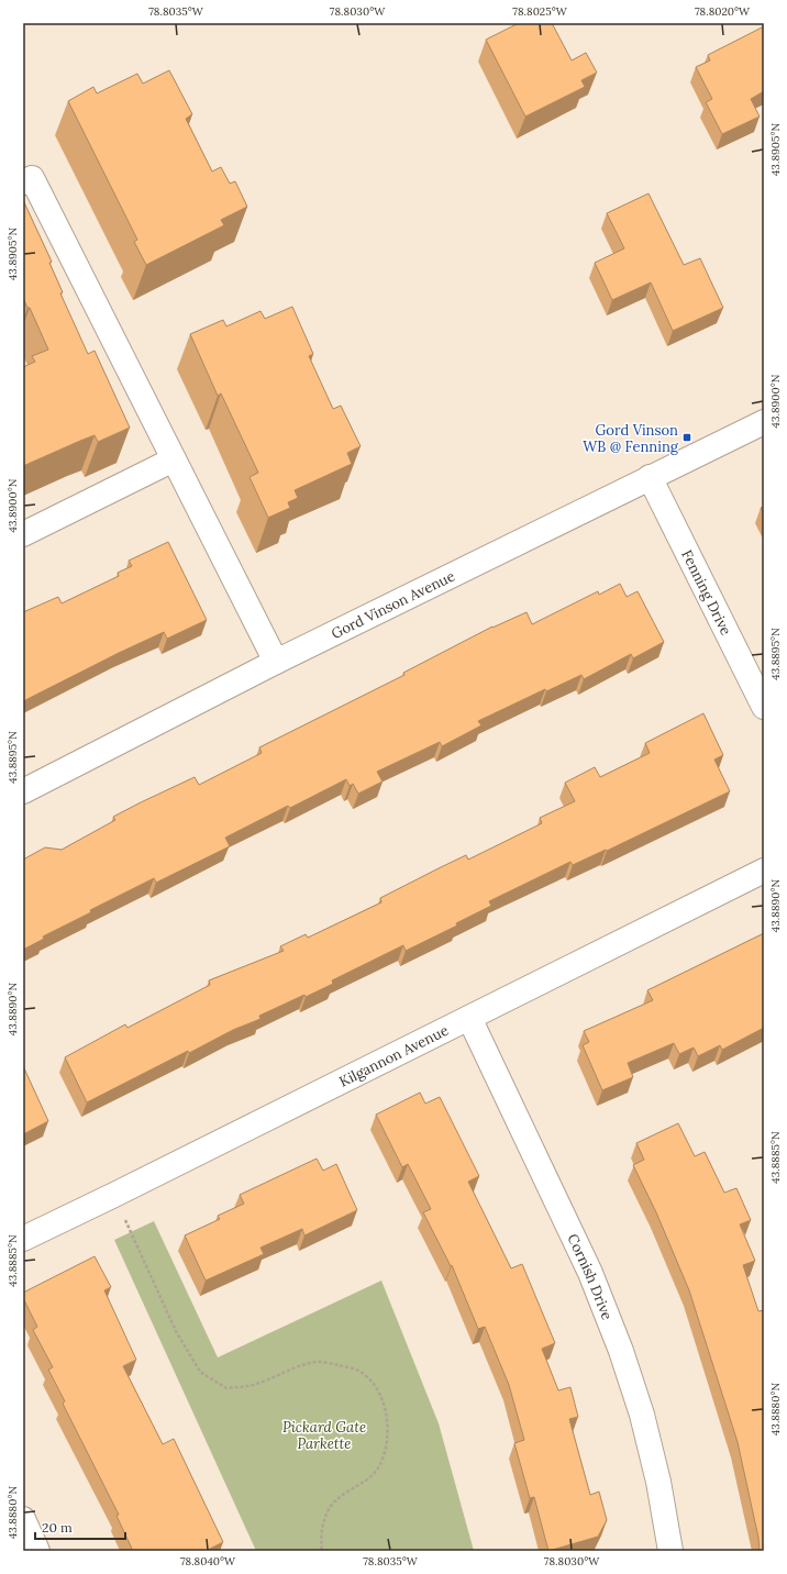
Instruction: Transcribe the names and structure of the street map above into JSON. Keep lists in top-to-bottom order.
{
  "streets": {
    "street": [
      "Fenning Drive",
      "Gord Vinson Avenue",
      "Kilgannon Avenue",
      "Cornish Drive"
    ]
  },
  "crossings": [
    ["Fenning Drive", "Gord Vinson Avenue"],
    ["Kilgannon Avenue", "Cornish Drive"]
  ],
  "parks": ["Pickard Gate Parkette"],
  "places": {
    "transit": ["Gord Vinson WB @ Fenning"]
  },
  "scale_bar": "20 m",
  "coordinates": [
    "78.8035°W",
    "78.8030°W",
    "78.8025°W",
    "78.8020°W",
    "43.8905°N",
    "43.8900°N",
    "43.8895°N",
    "43.8890°N",
    "43.8885°N",
    "43.8880°N",
    "78.8040°W"
  ]
}
